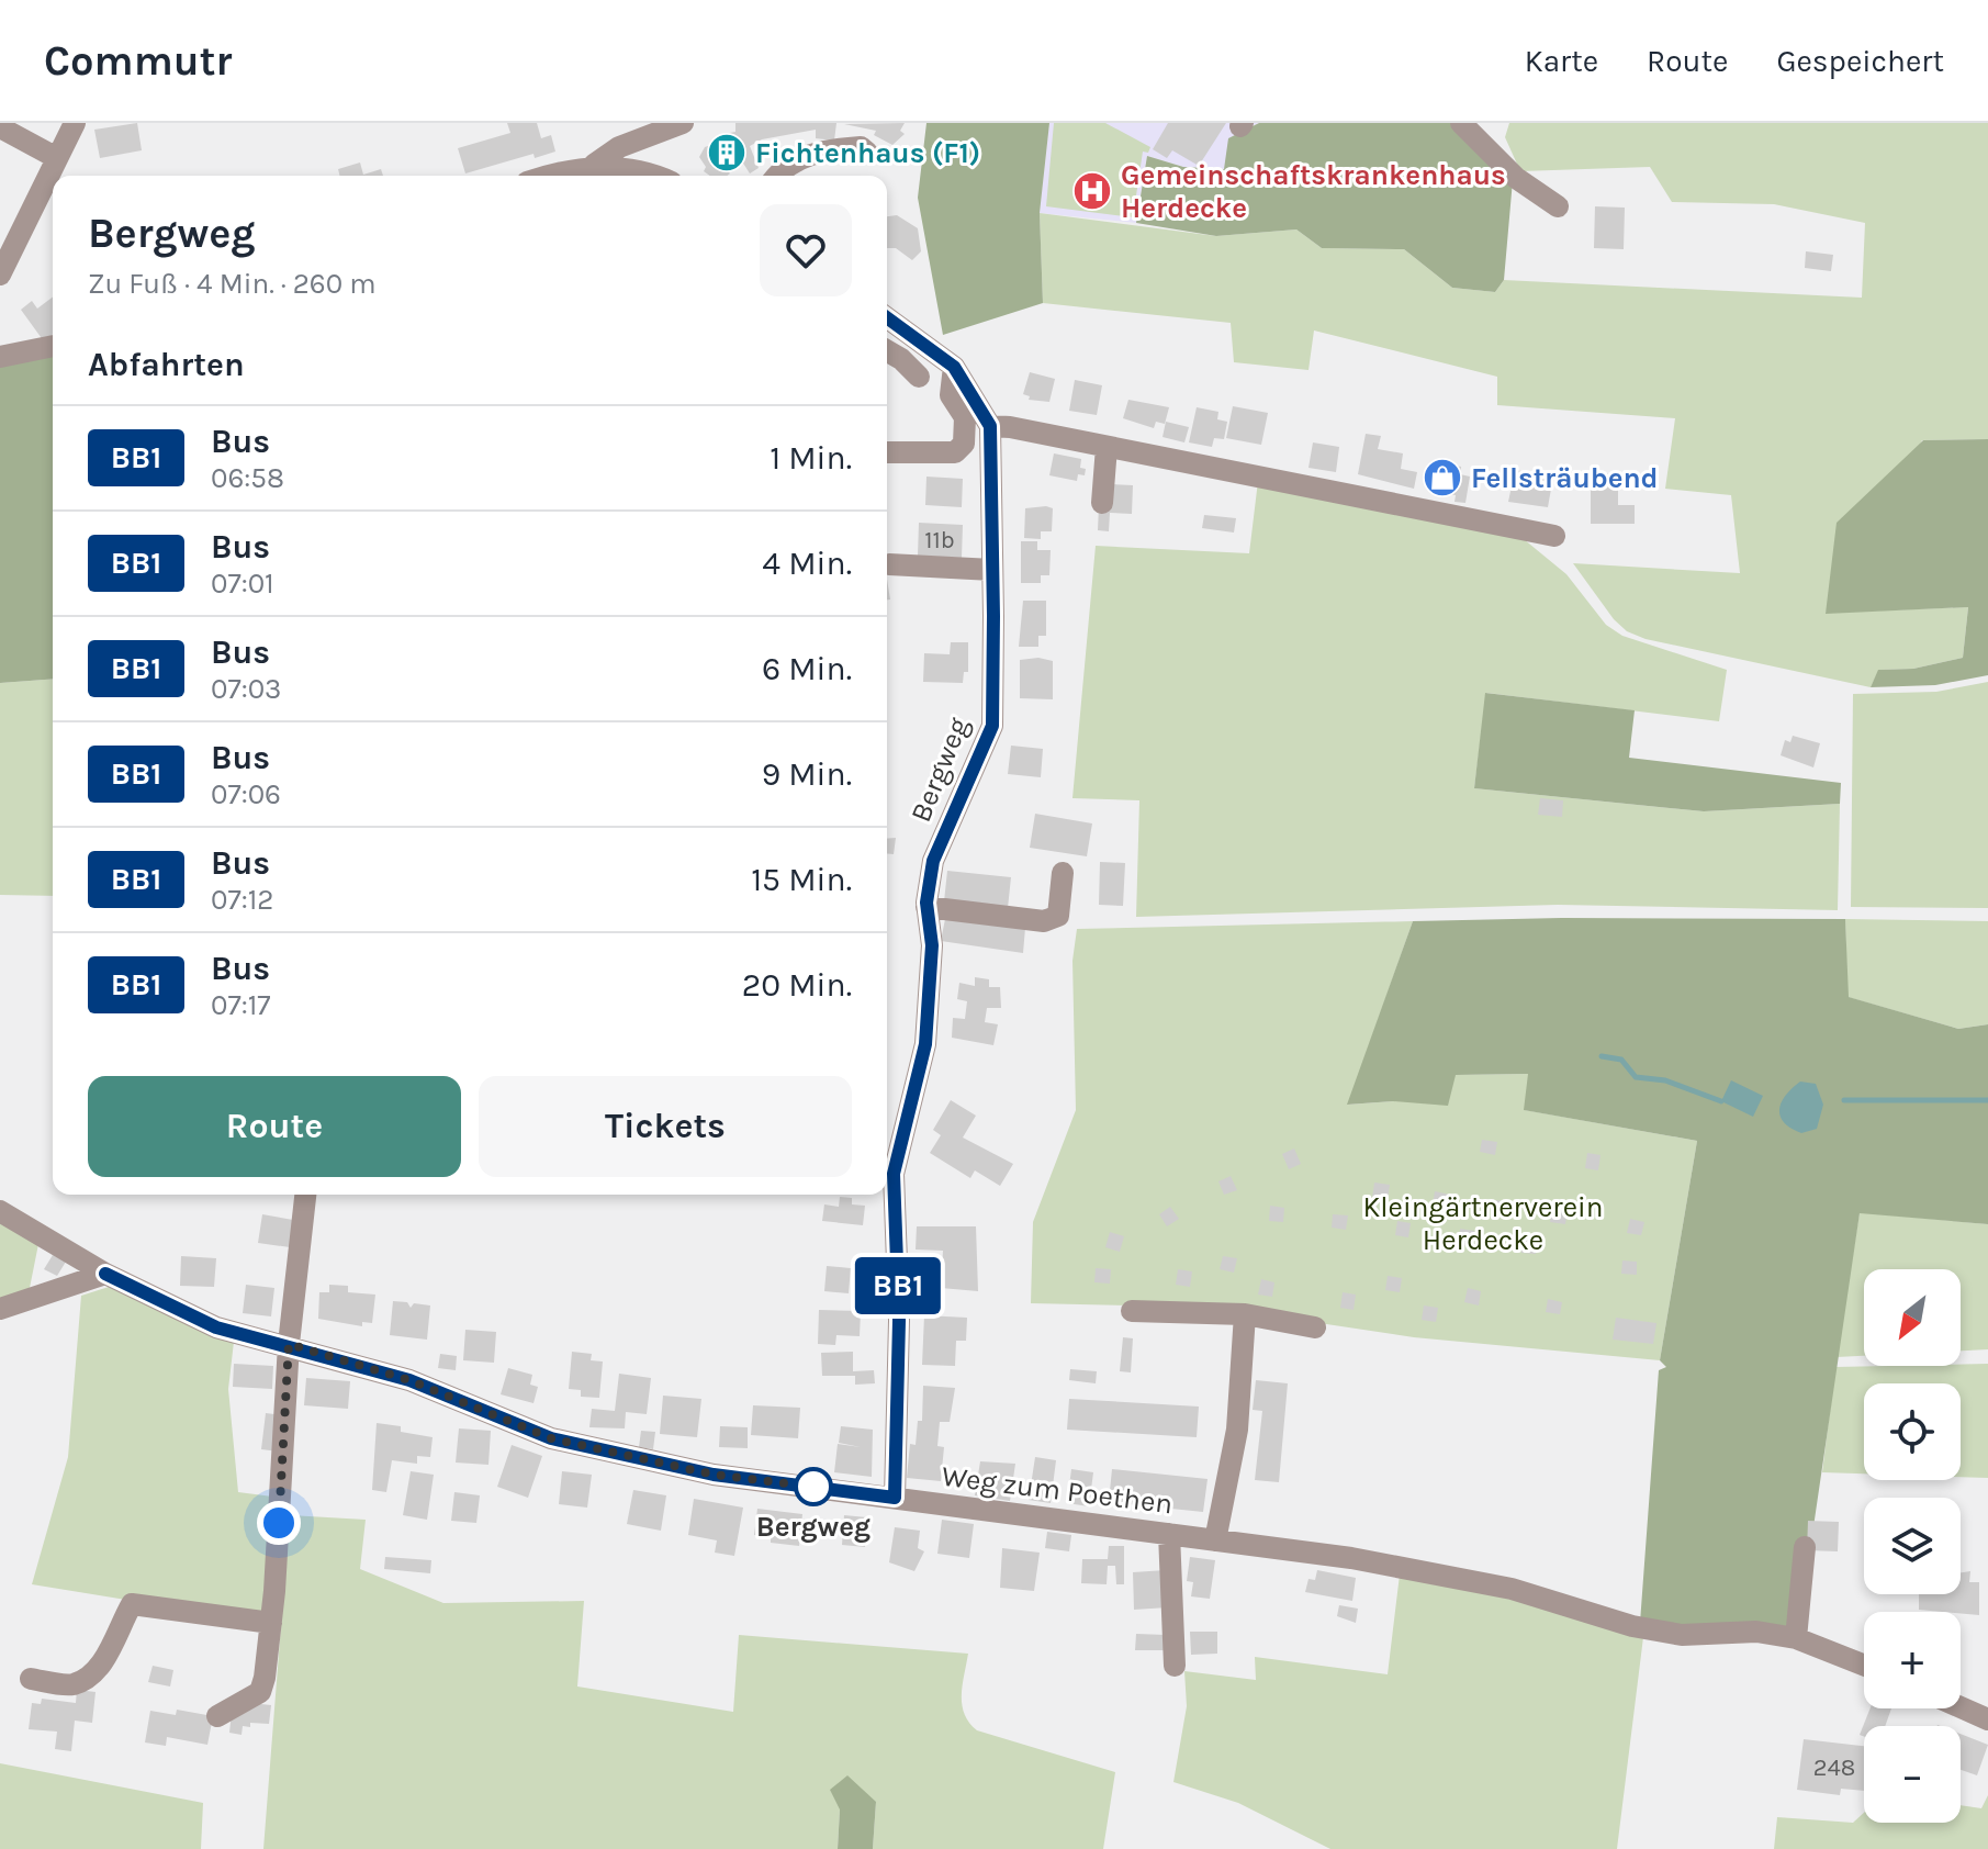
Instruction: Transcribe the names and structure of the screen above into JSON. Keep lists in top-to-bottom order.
{
  "streets": {
    "street": ["Bergweg", "Weg zum Poethen"]
  },
  "crossings": [
    ["Bergweg", "Weg zum Poethen"]
  ],
  "parks": ["Kleingärtnerverein Herdecke"],
  "places": {
    "building": ["Fichtenhaus (F1)"],
    "hospital": ["Gemeinschaftskrankenhaus Herdecke"],
    "shop": ["Fellsträubend"],
    "other": ["Bergweg"]
  },
  "lines": ["bus line BB1"],
  "house_numbers": ["11b", "248"],
  "north": "bottom left",
  "page": {
    "header": "Commutr",
    "nav": ["Karte", "Route", "Gespeichert"],
    "on_map": "BB1",
    "heading": [
      ["Bergweg", "Zu Fuß · 4 Min. · 260 m"],
      "Abfahrten"
    ],
    "list": [
      {
        "mark": "BB1",
        "name": "Bus",
        "note": "06:58",
        "value": "1 Min."
      },
      {
        "mark": "BB1",
        "name": "Bus",
        "note": "07:01",
        "value": "4 Min."
      },
      {
        "mark": "BB1",
        "name": "Bus",
        "note": "07:03",
        "value": "6 Min."
      },
      {
        "mark": "BB1",
        "name": "Bus",
        "note": "07:06",
        "value": "9 Min."
      },
      {
        "mark": "BB1",
        "name": "Bus",
        "note": "07:12",
        "value": "15 Min."
      },
      {
        "mark": "BB1",
        "name": "Bus",
        "note": "07:17",
        "value": "20 Min."
      }
    ],
    "buttons": ["Route", "Tickets"],
    "map_buttons": ["+", "−"]
  }
}
